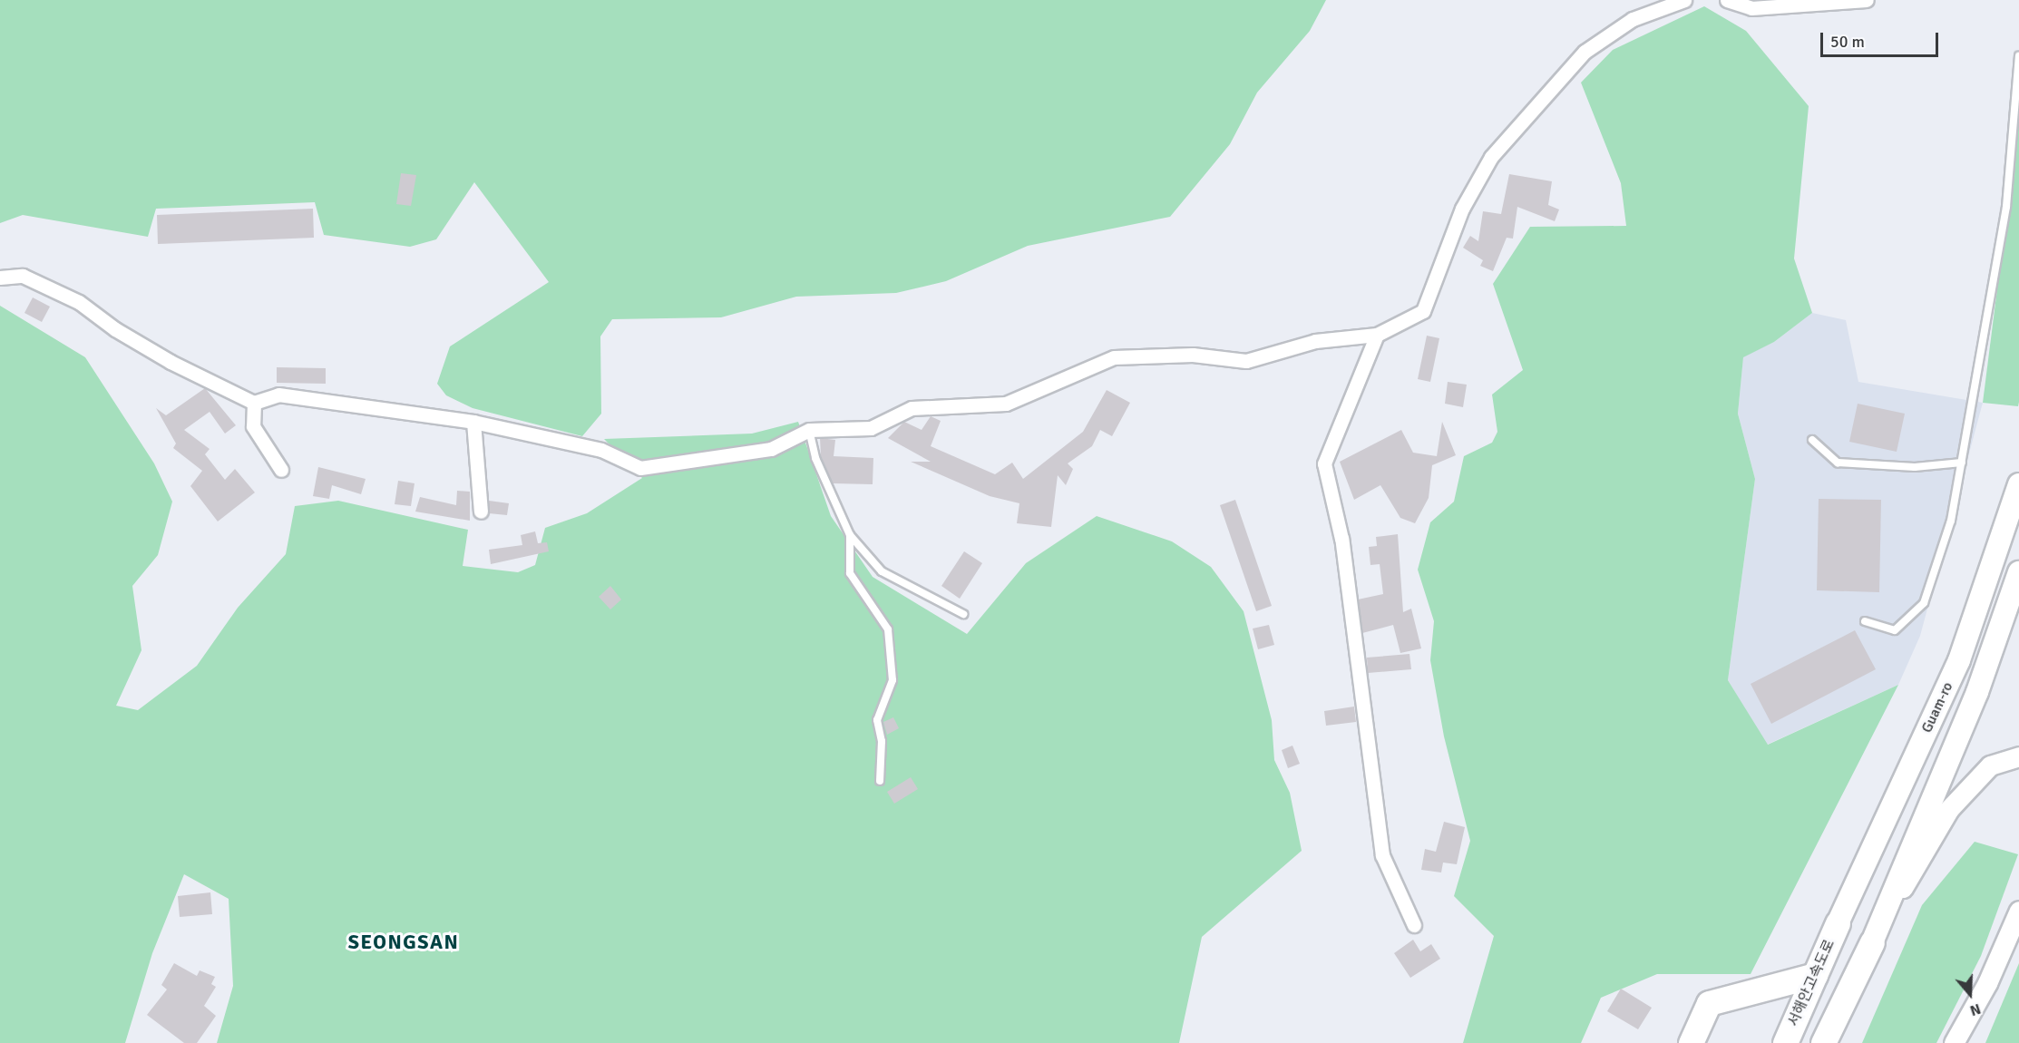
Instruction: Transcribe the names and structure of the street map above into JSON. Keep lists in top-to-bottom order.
{
  "streets": {
    "highway": ["서해안고속도로"],
    "main road": ["Guam-ro"]
  },
  "crossings": [
    ["Guam-ro", "서해안고속도로"]
  ],
  "districts": ["SEONGSAN"],
  "scale_bar": "50 m",
  "north": "bottom"
}
